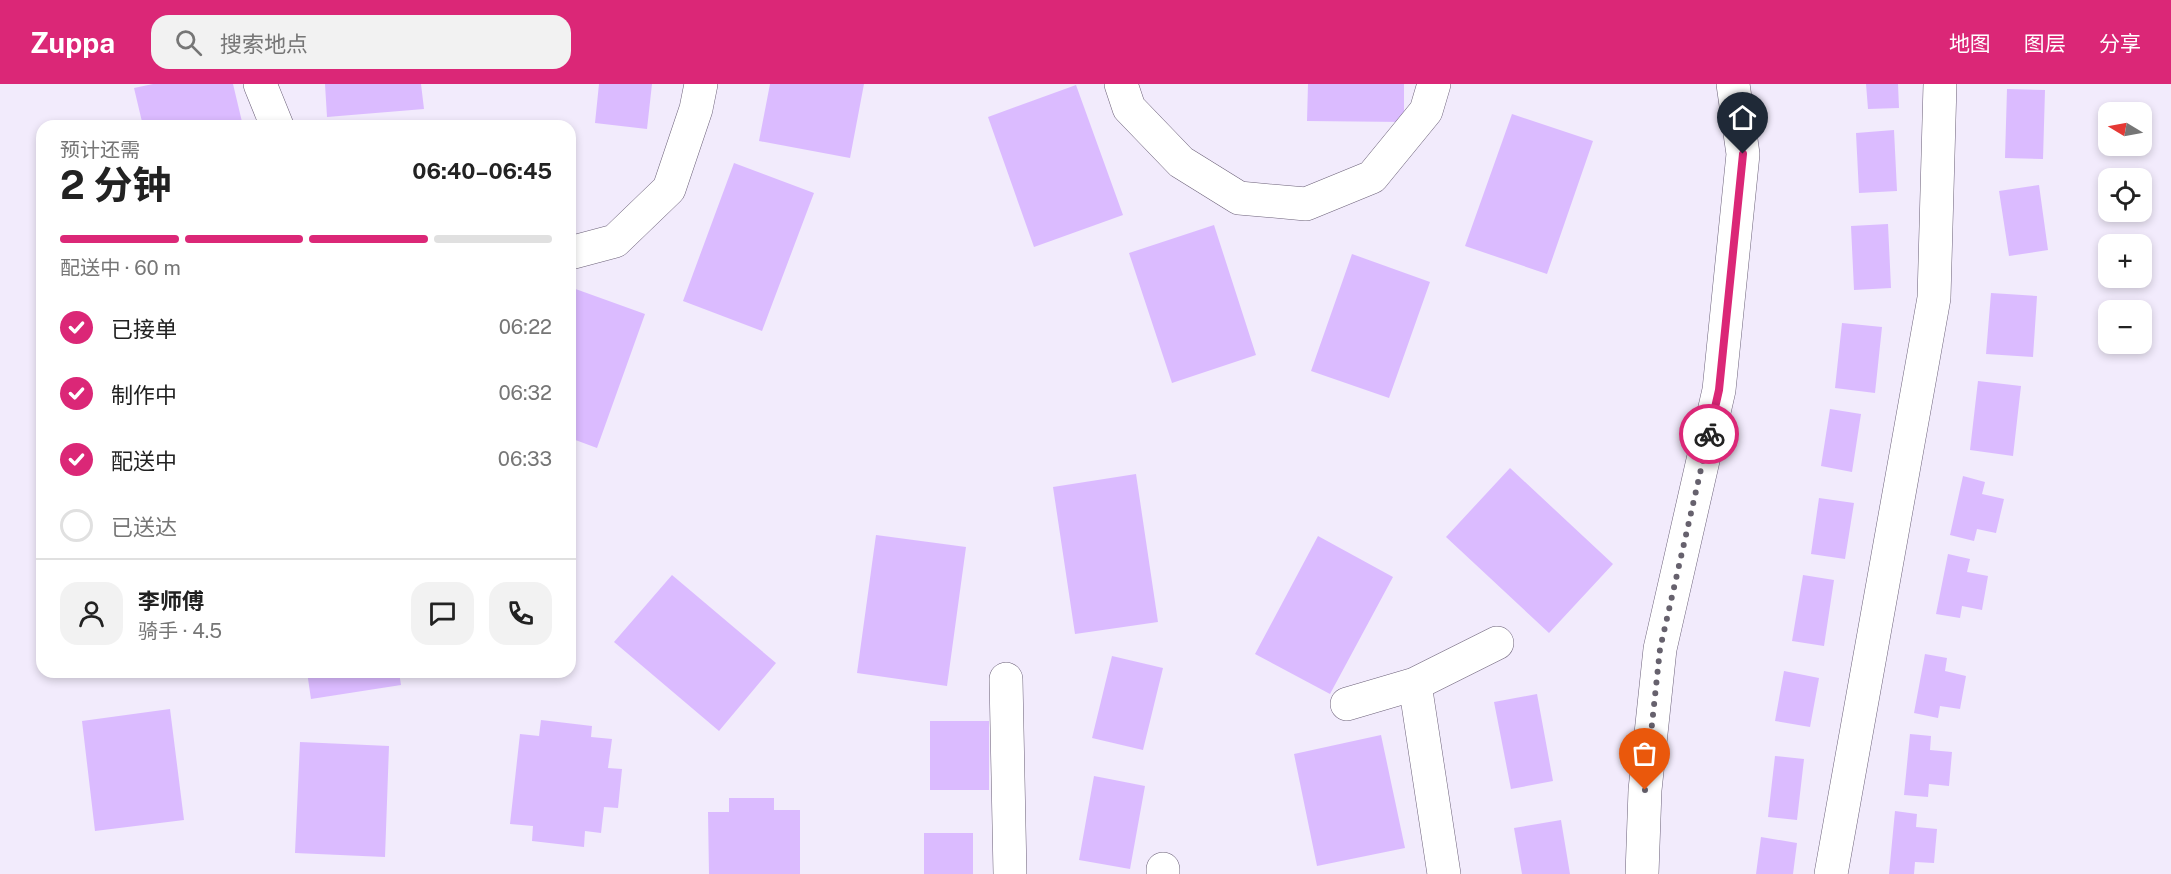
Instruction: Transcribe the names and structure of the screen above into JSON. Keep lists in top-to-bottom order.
{
  "north": "left",
  "page": {
    "header": "Zuppa",
    "search": "搜索地点",
    "nav": ["地图", "图层", "分享"],
    "map_buttons": ["+", "−"],
    "heading": ["2 分钟", "预计还需", "06:40–06:45"],
    "panel": ["李师傅", "骑手 · 4.5"],
    "bar": "配送中 · 60 m",
    "list": [
      ["已接单", "06:22"],
      ["制作中", "06:32"],
      ["配送中", "06:33"],
      "已送达"
    ]
  }
}
